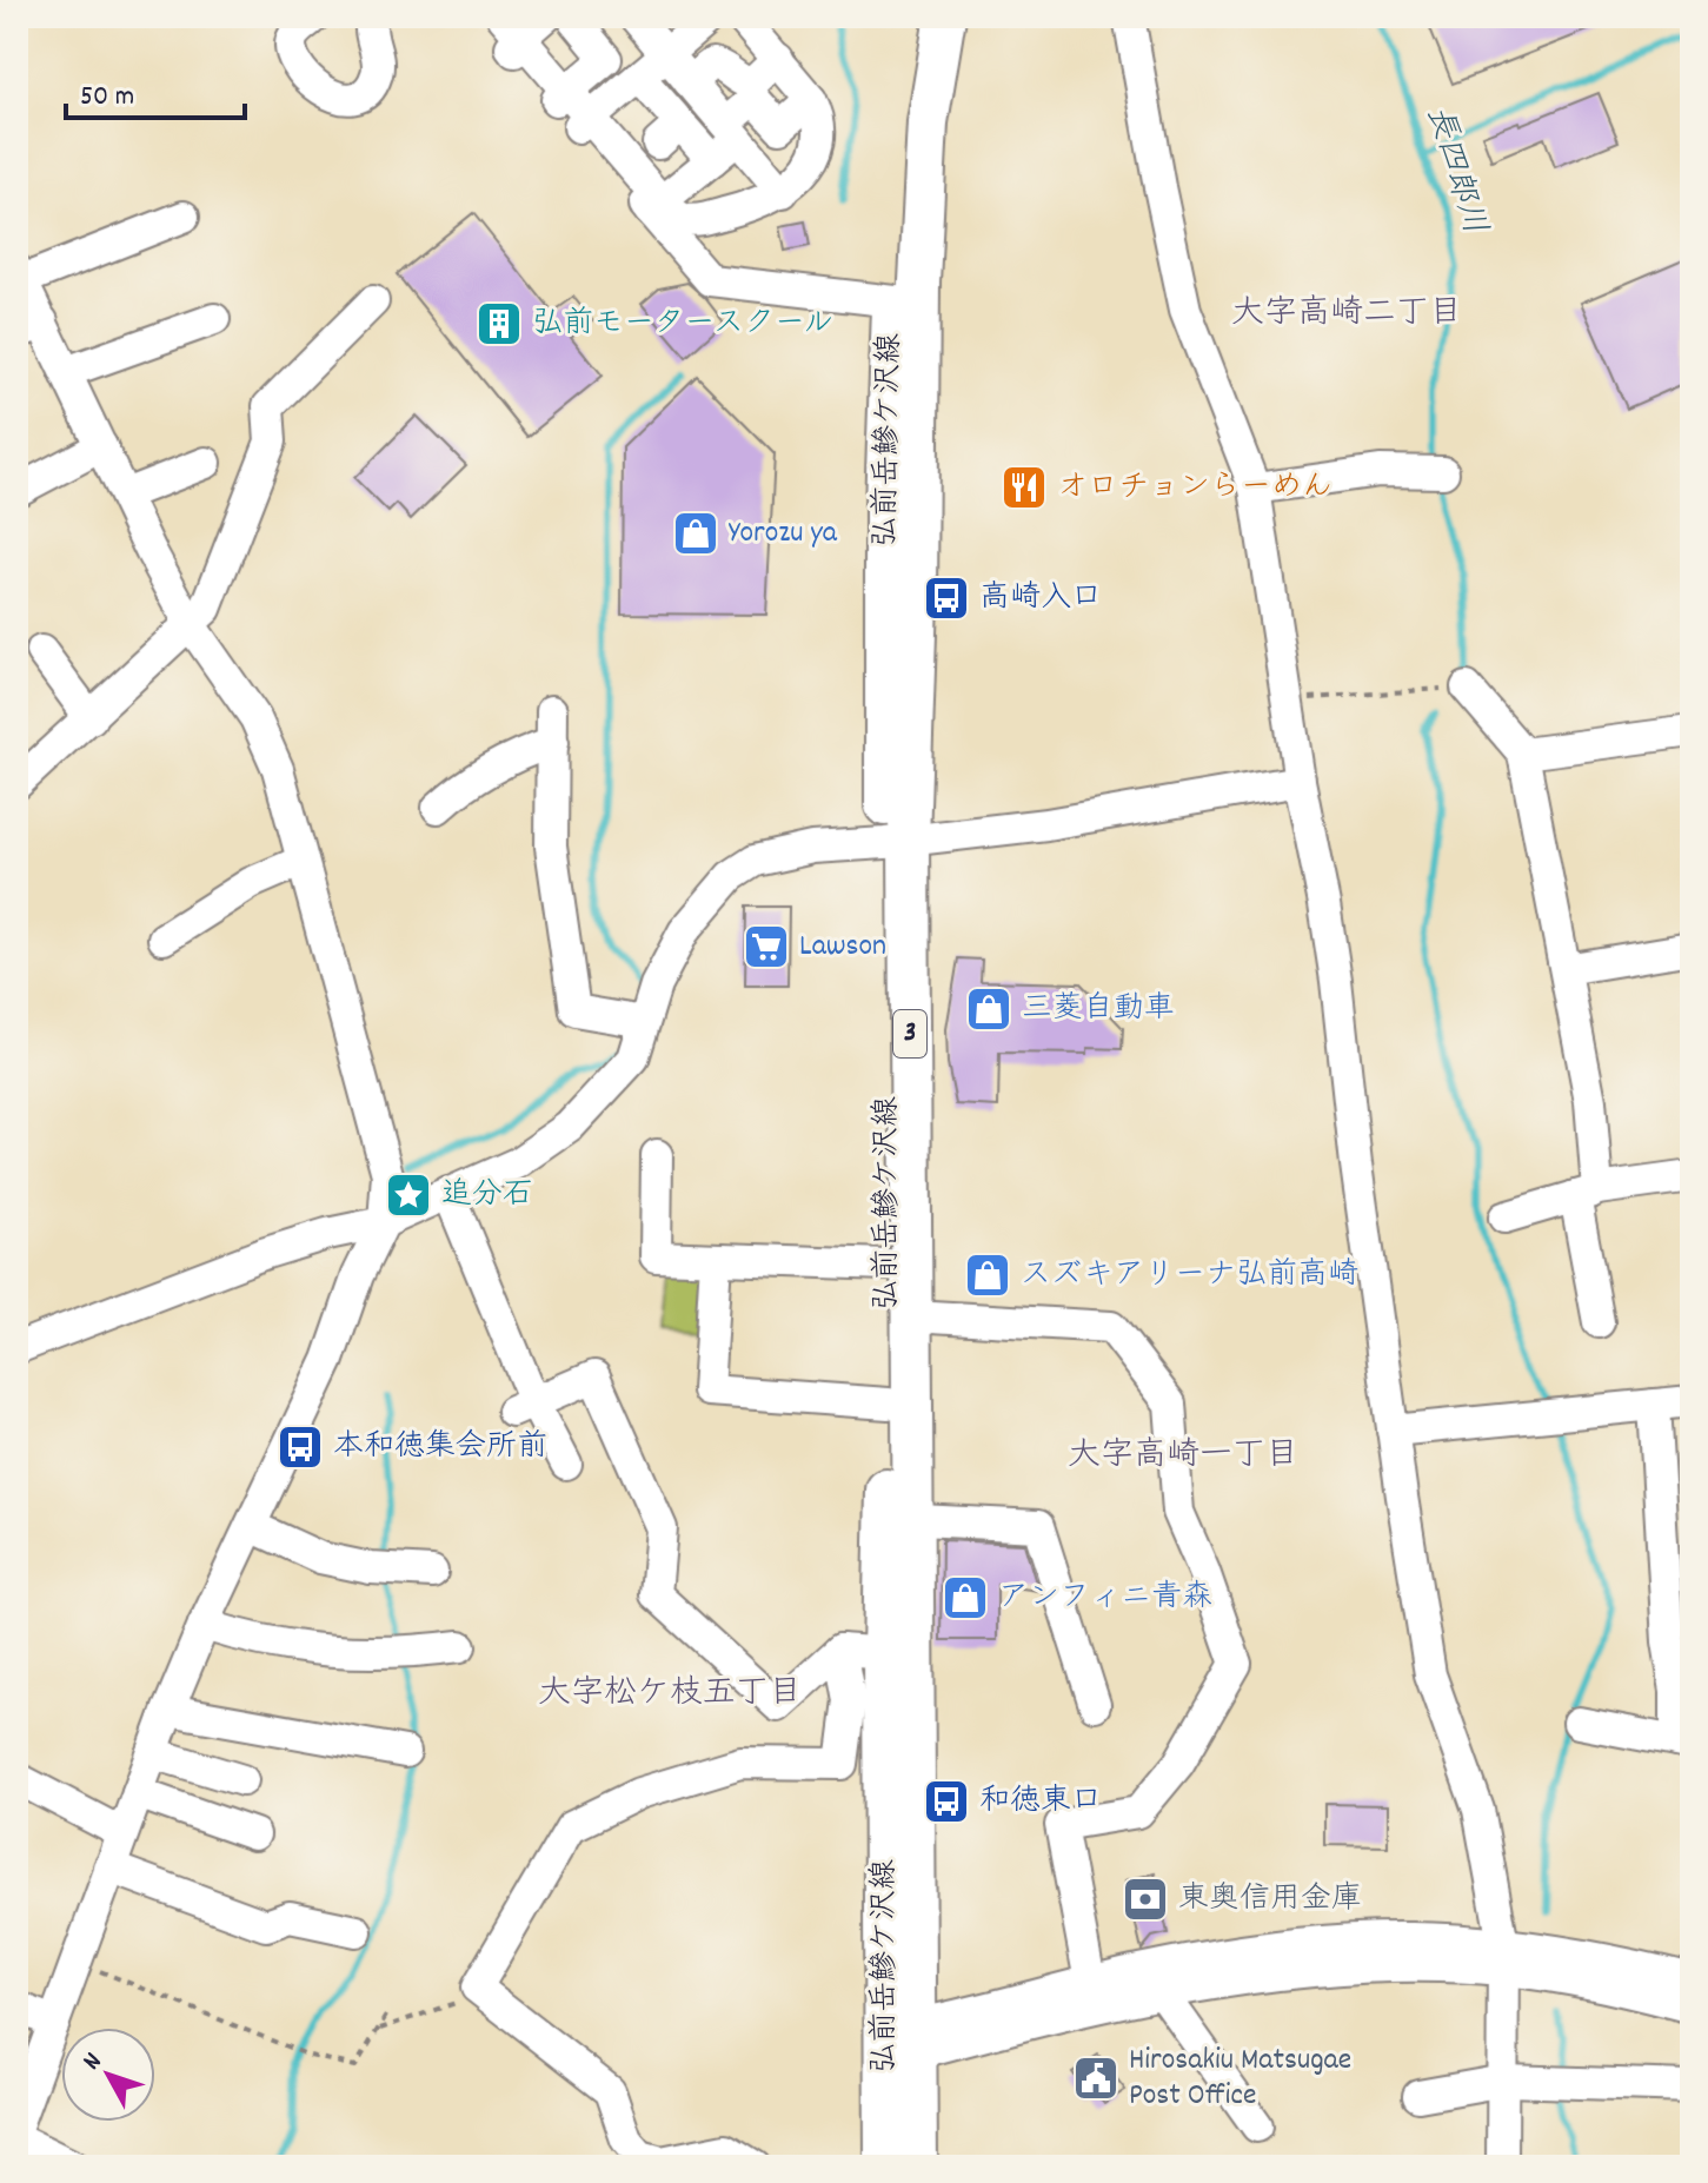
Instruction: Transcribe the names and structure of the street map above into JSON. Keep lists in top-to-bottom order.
{
  "streets": {
    "main road": ["弘前岳鰺ケ沢線", "3"]
  },
  "crossings": [
    ["弘前岳鰺ケ沢線", "3"]
  ],
  "districts": ["大字高崎二丁目", "大字高崎一丁目", "大字松ケ枝五丁目"],
  "water": ["長四郎川"],
  "places": {
    "building": ["弘前モータースクール"],
    "restaurant": ["オロチョンらーめん"],
    "shop": [
      "Yorozu ya",
      "三菱自動車",
      "スズキアリーナ弘前高崎",
      "アンフィニ青森"
    ],
    "bus stop": ["高崎入口", "本和徳集会所前", "和徳東口"],
    "supermarket": ["Lawson"],
    "place": ["追分石"],
    "bank": ["東奥信用金庫"],
    "public building": ["Hirosakiu Matsugae Post Office"]
  },
  "scale_bar": "50 m",
  "north": "top left"
}
